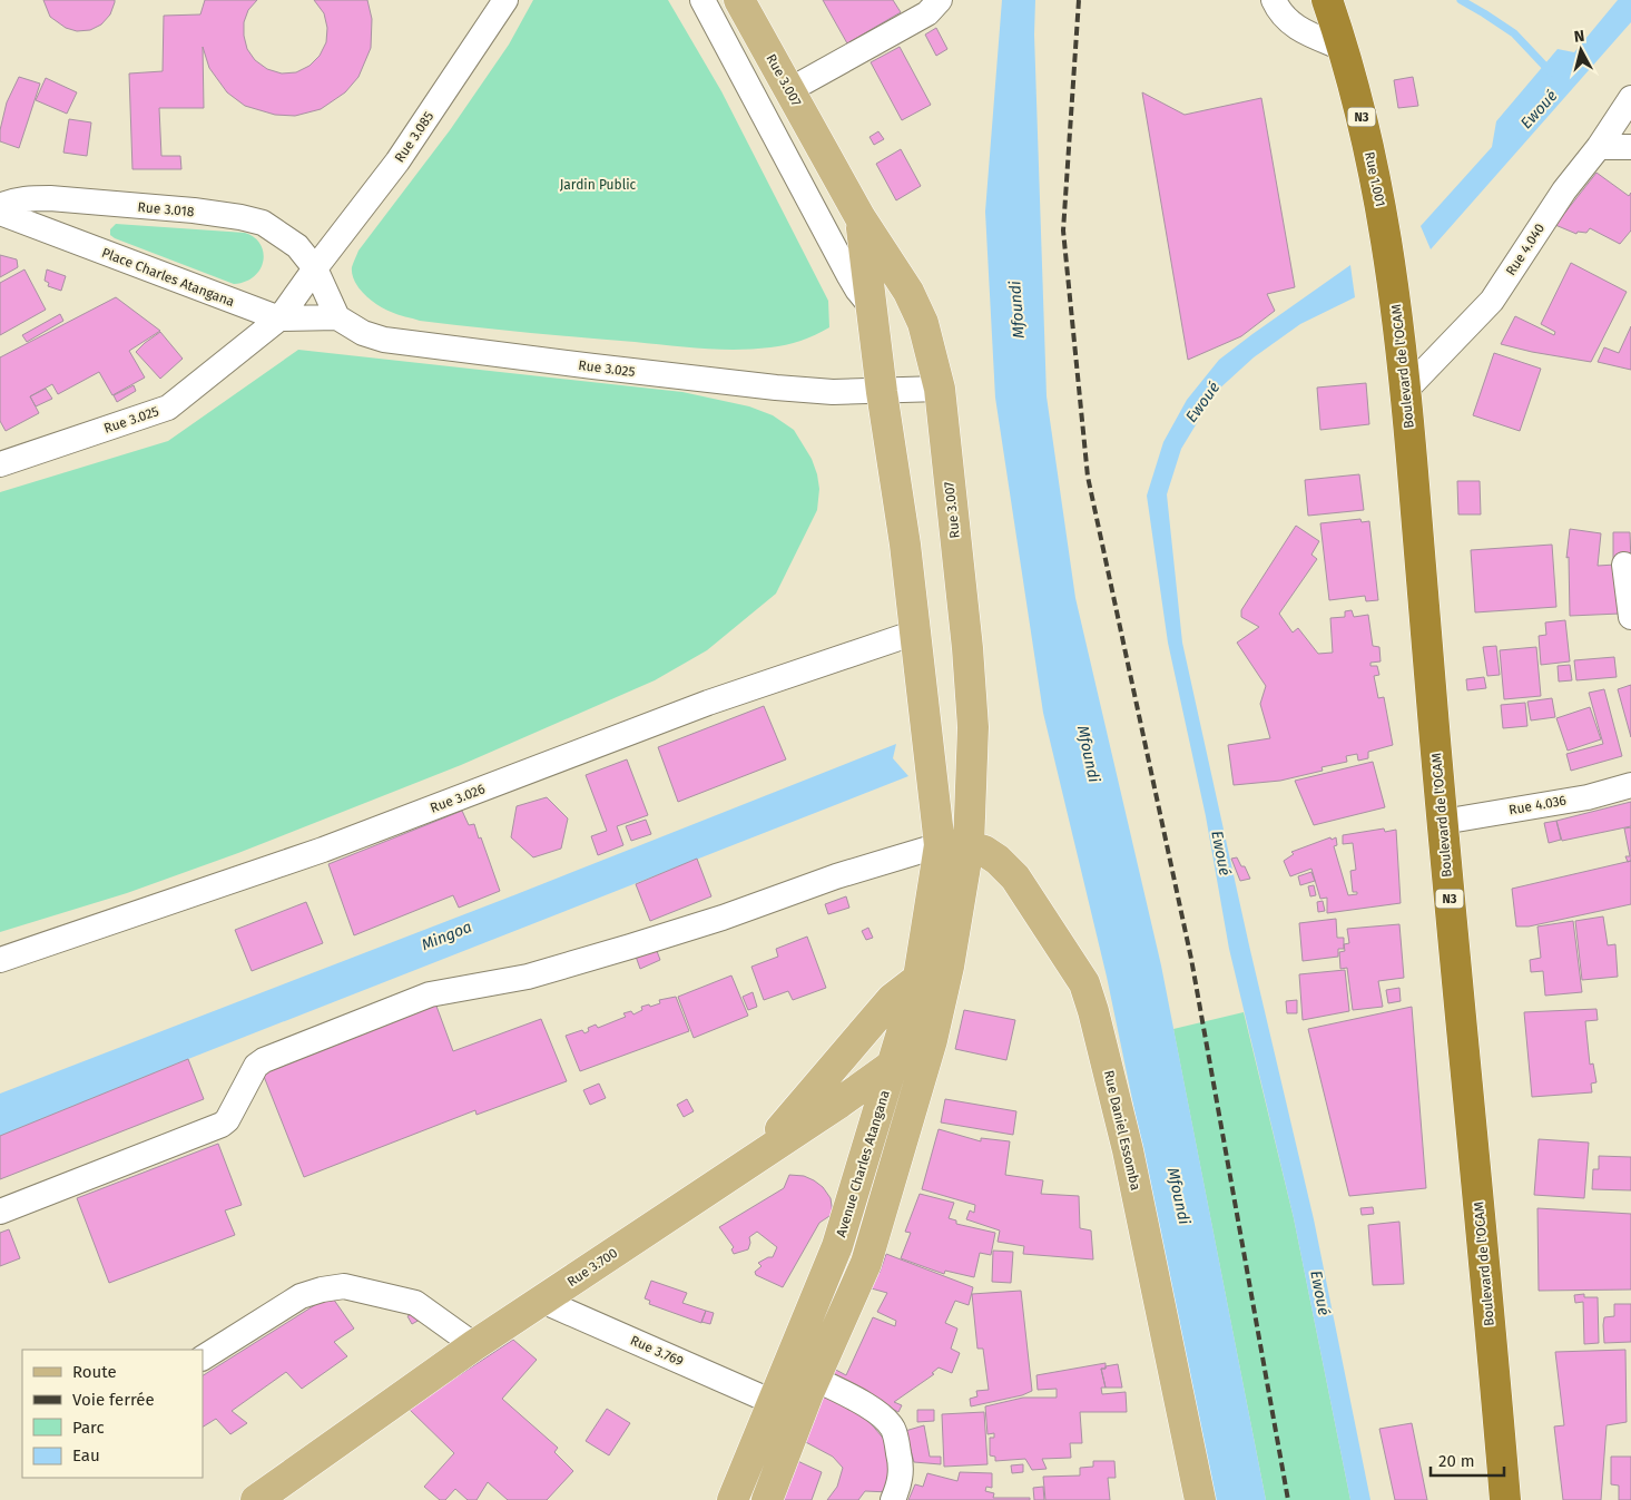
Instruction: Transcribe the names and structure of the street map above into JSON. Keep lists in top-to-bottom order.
{
  "streets": {
    "highway": ["N3", "Rue 1.001", "Boulevard de l'OCAM"],
    "main road": [
      "Rue 3.007",
      "Rue Daniel Essomba",
      "Avenue Charles Atangana",
      "Rue 3.700"
    ],
    "street": [
      "Rue 3.085",
      "Rue 3.018",
      "Rue 4.040",
      "Place Charles Atangana",
      "Rue 3.025",
      "Rue 3.026",
      "Rue 4.036",
      "Rue 3.769"
    ]
  },
  "crossings": [
    ["Rue 3.007", "Rue 3.025"],
    ["Rue 3.007", "Rue 3.026"],
    ["Rue 3.007", "Rue Daniel Essomba"],
    ["Rue 3.007", "Avenue Charles Atangana"],
    ["Rue 3.085", "Rue 3.018"],
    ["Rue 1.001", "Boulevard de l'OCAM"],
    ["Rue 4.040", "Boulevard de l'OCAM"],
    ["Place Charles Atangana", "Rue 3.025"],
    ["Boulevard de l'OCAM", "Rue 4.036"],
    ["Rue Daniel Essomba", "Avenue Charles Atangana"],
    ["Avenue Charles Atangana", "Rue 3.700"],
    ["Avenue Charles Atangana", "Rue 3.769"],
    ["Rue 3.700", "Rue 3.769"]
  ],
  "water": ["Ewoué", "Mfoundi", "Mingoa"],
  "parks": ["Jardin Public"],
  "legend": [
    "Route",
    "Voie ferrée",
    "Parc",
    "Eau"
  ],
  "scale_bar": "20 m",
  "north": "top"
}
